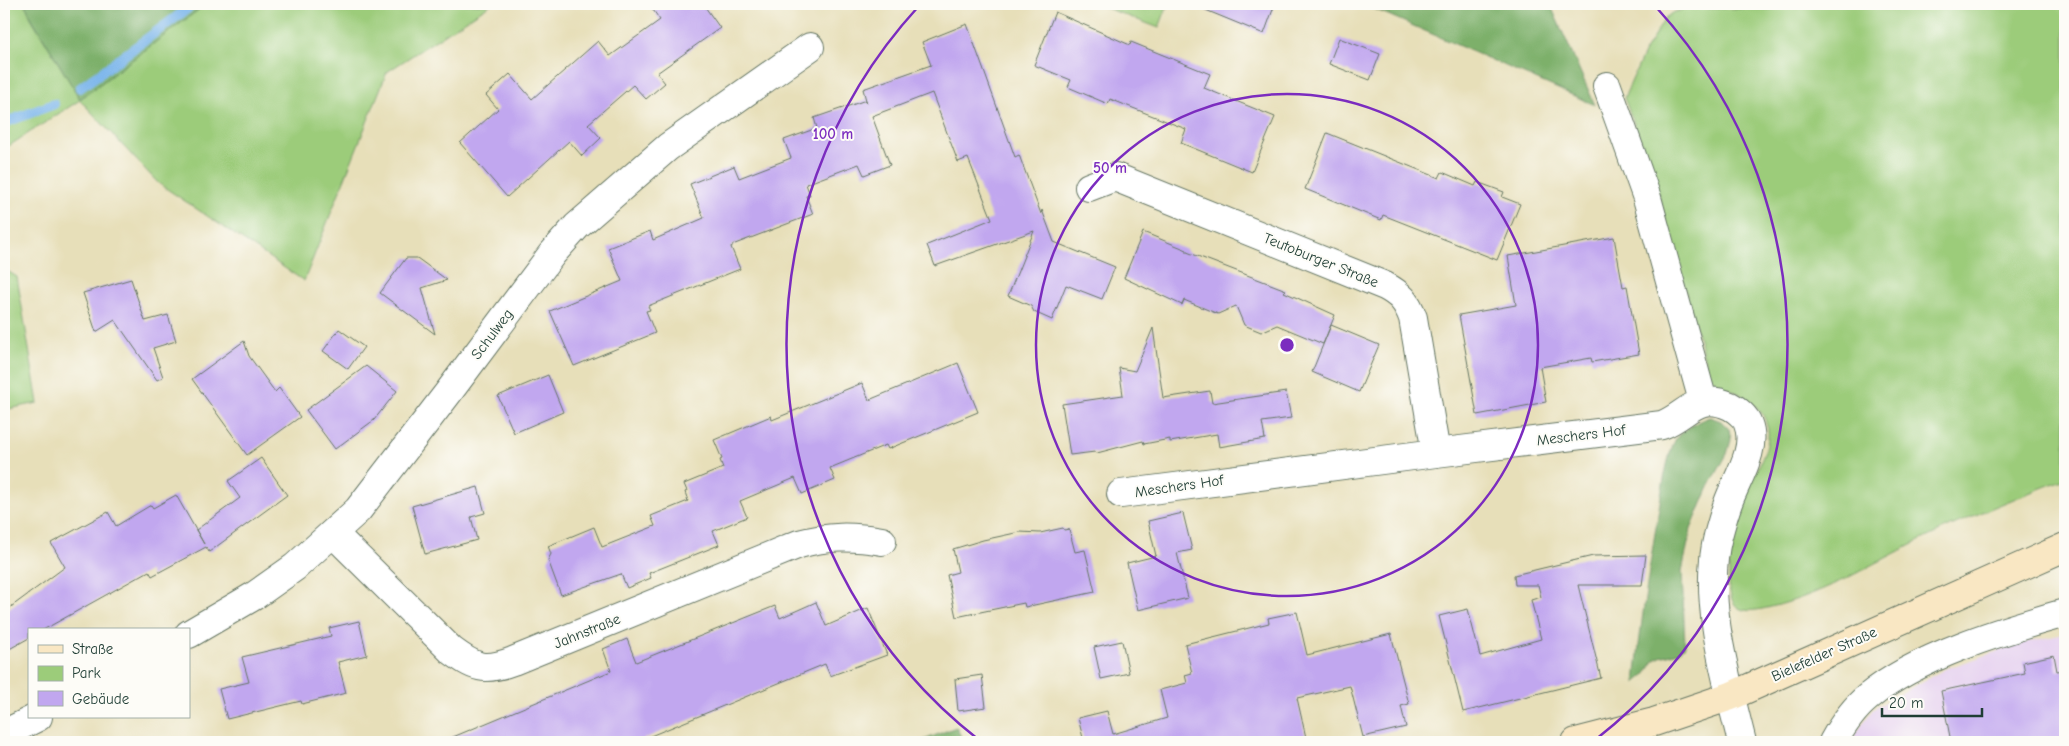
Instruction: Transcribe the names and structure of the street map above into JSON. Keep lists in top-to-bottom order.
{
  "streets": {
    "main road": ["Bielefelder Straße"],
    "street": [
      "Teutoburger Straße",
      "Schulweg",
      "Meschers Hof",
      "Jahnstraße"
    ]
  },
  "crossings": [
    ["Teutoburger Straße", "Meschers Hof"],
    ["Schulweg", "Jahnstraße"]
  ],
  "legend": ["Straße", "Park", "Gebäude"],
  "scale_bar": "20 m",
  "rings": ["100 m", "50 m"]
}
